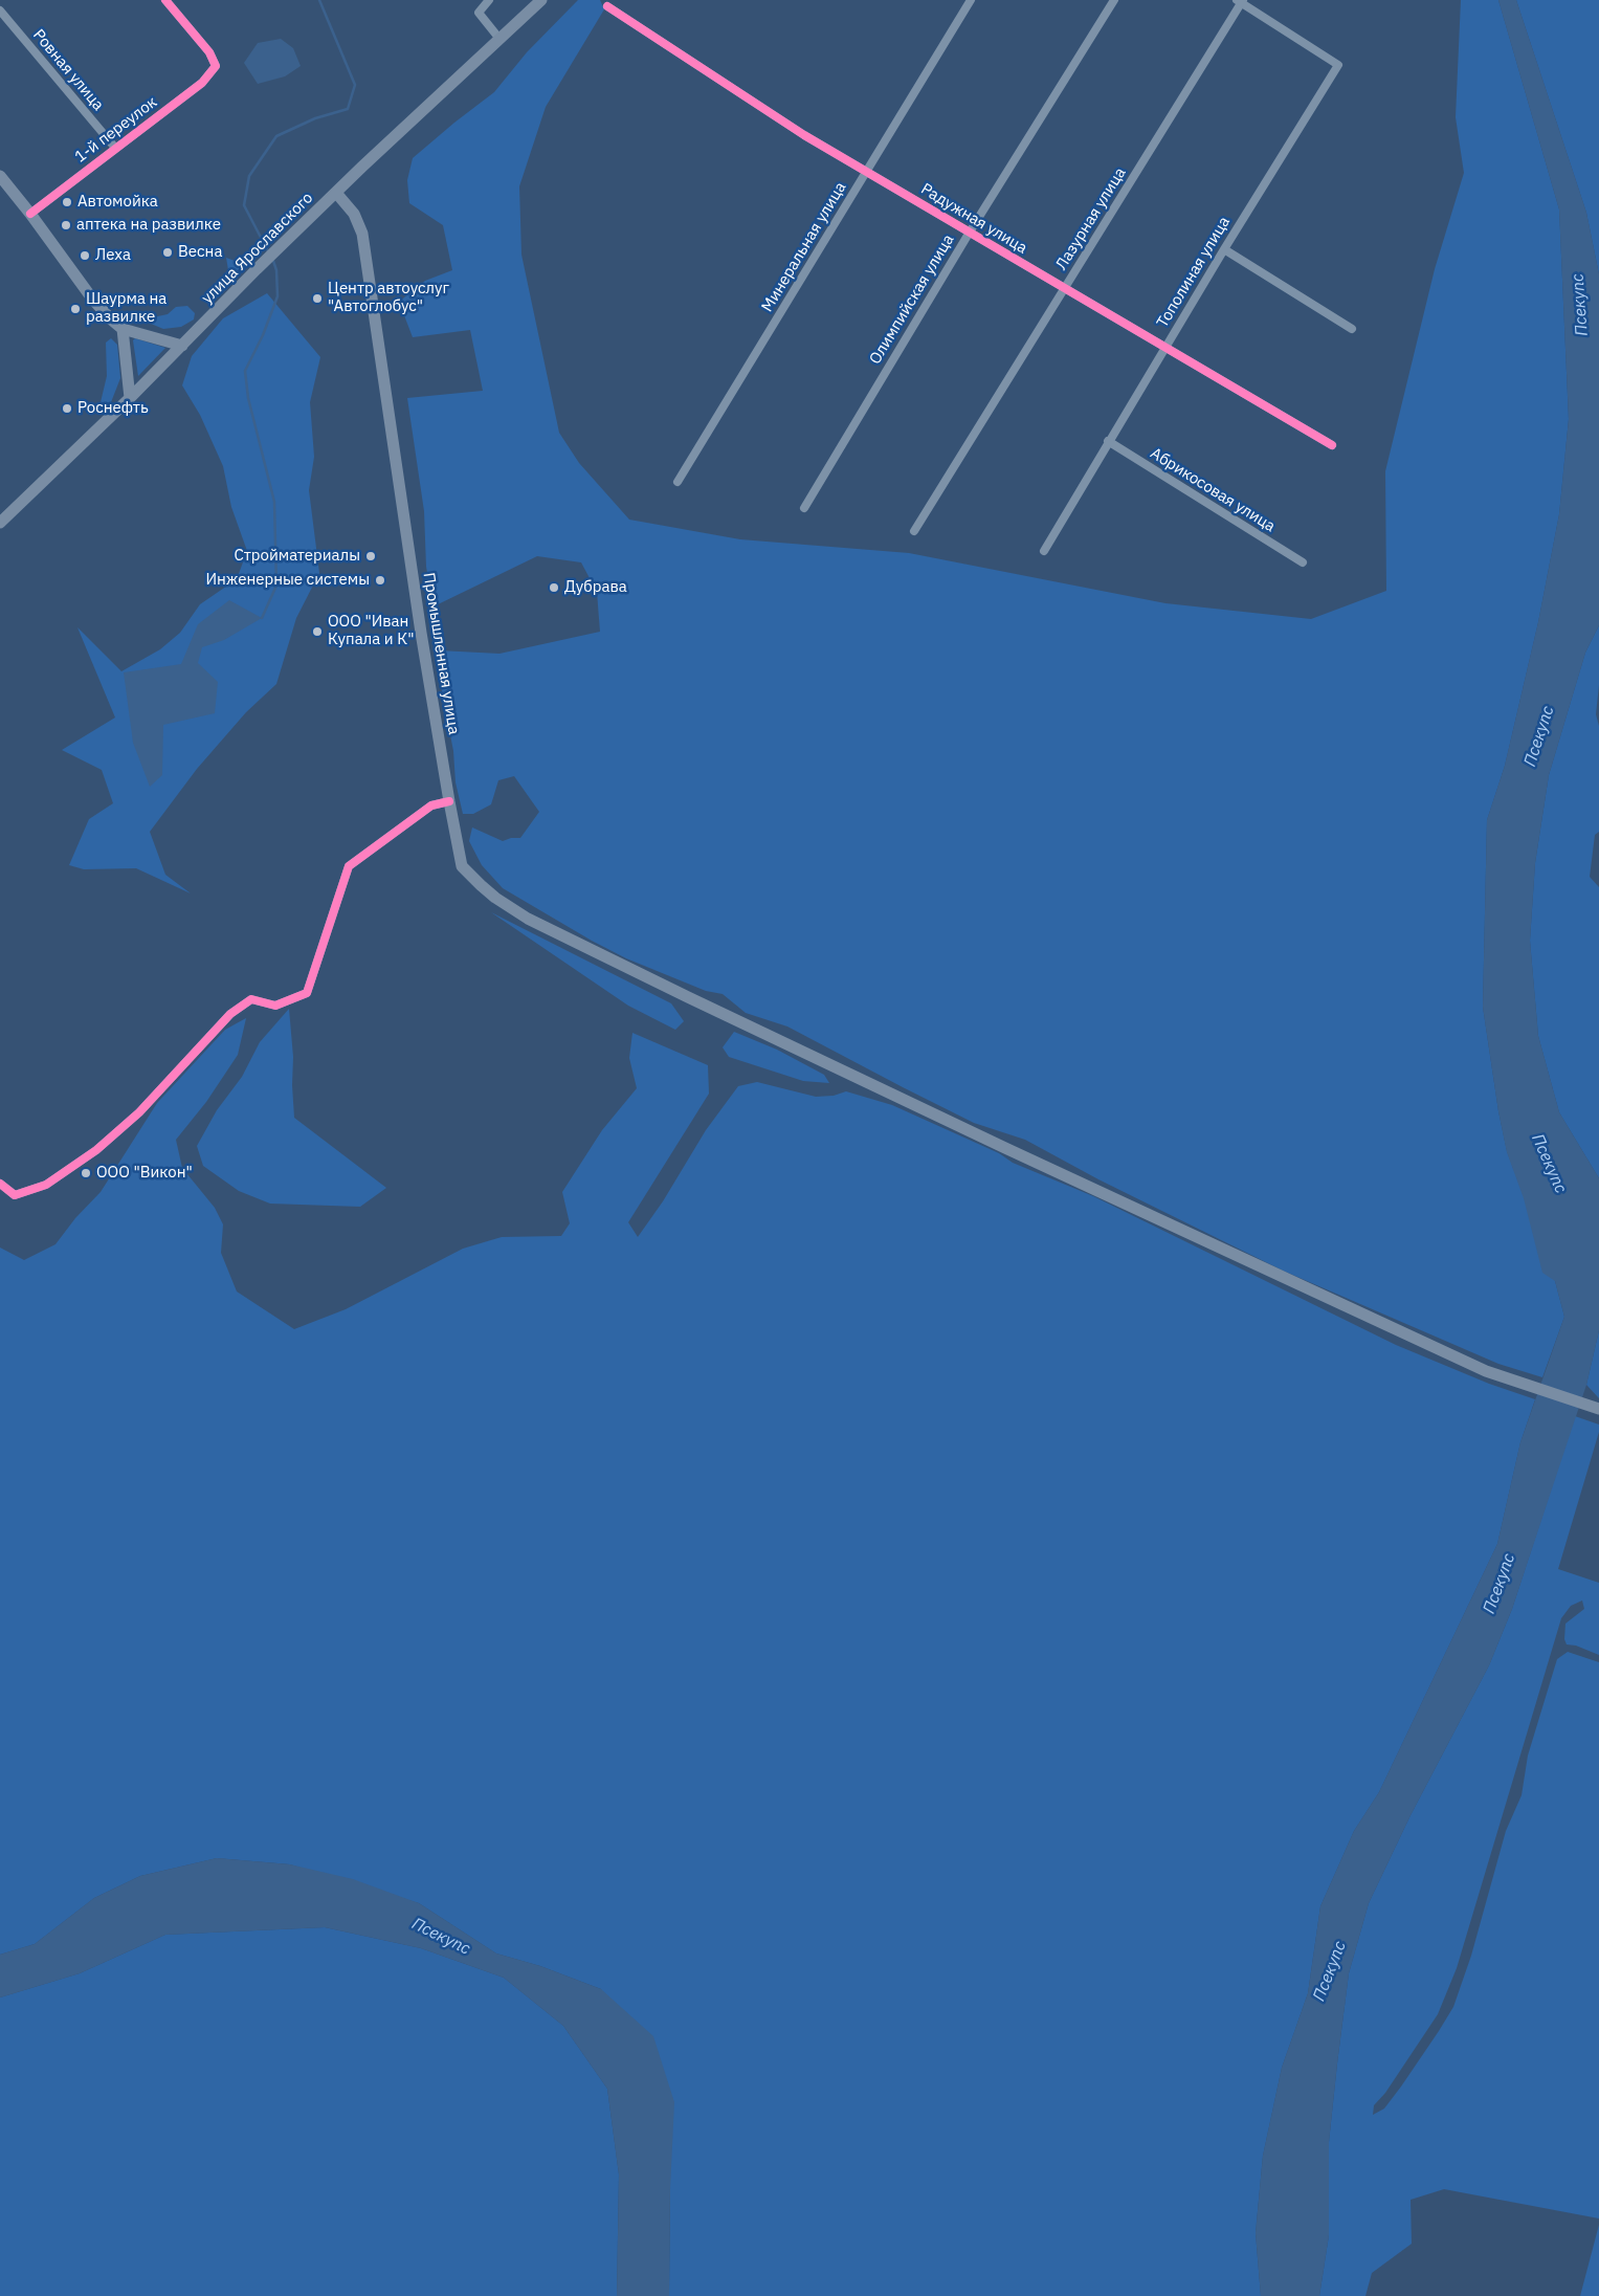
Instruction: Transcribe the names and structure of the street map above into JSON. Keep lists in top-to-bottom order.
{
  "streets": {
    "main road": ["улица Ярославского", "Промышленная улица"],
    "street": [
      "Ровная улица",
      "1-й переулок",
      "Радужная улица",
      "Лазурная улица",
      "Минеральная улица",
      "Тополиная улица",
      "Олимпийская улица",
      "Абрикосовая улица"
    ]
  },
  "crossings": [
    ["Ровная улица", "1-й переулок"],
    ["Радужная улица", "Лазурная улица"],
    ["Радужная улица", "Минеральная улица"],
    ["Радужная улица", "Тополиная улица"],
    ["Радужная улица", "Олимпийская улица"],
    ["Лазурная улица", "Тополиная улица"],
    ["улица Ярославского", "Промышленная улица"],
    ["Тополиная улица", "Абрикосовая улица"]
  ],
  "water": ["Псекупс"],
  "places": [
    "Автомойка",
    "аптека на развилке",
    "Весна",
    "Леха",
    "Центр автоуслуг \"Автоглобус\"",
    "Шаурма на развилке",
    "Роснефть",
    "Стройматериалы",
    "Инженерные системы",
    "Дубрава",
    "ООО \"Иван Купала и К\"",
    "ООО \"Викон\""
  ]
}
